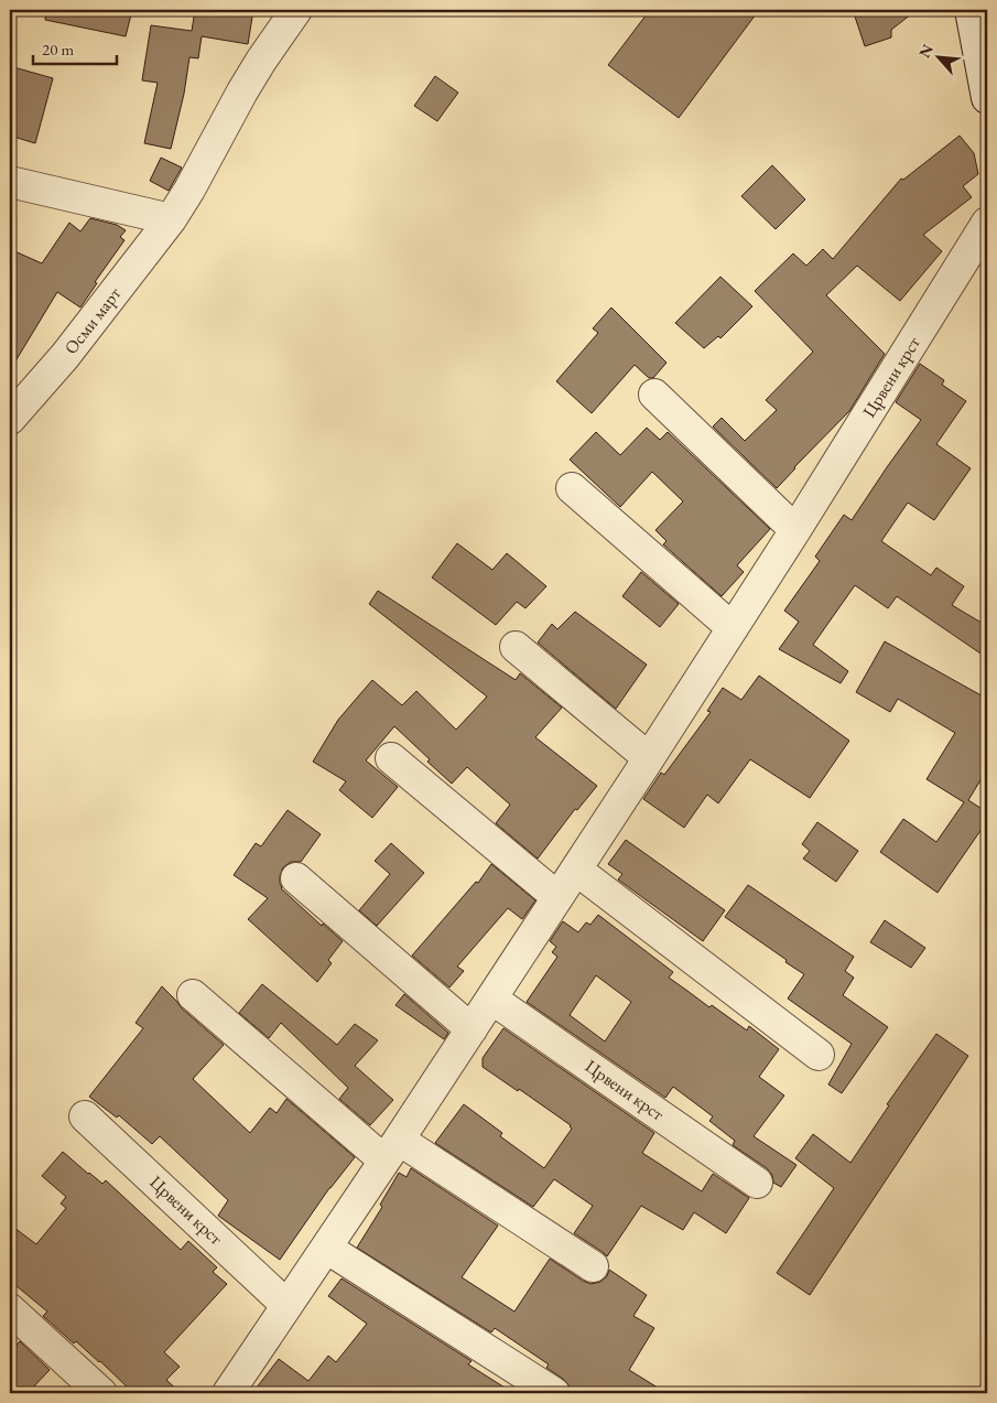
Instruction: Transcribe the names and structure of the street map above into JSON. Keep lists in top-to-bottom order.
{
  "streets": {
    "street": ["Осми март", "Црвени крст"]
  },
  "scale_bar": "20 m",
  "north": "top left"
}
